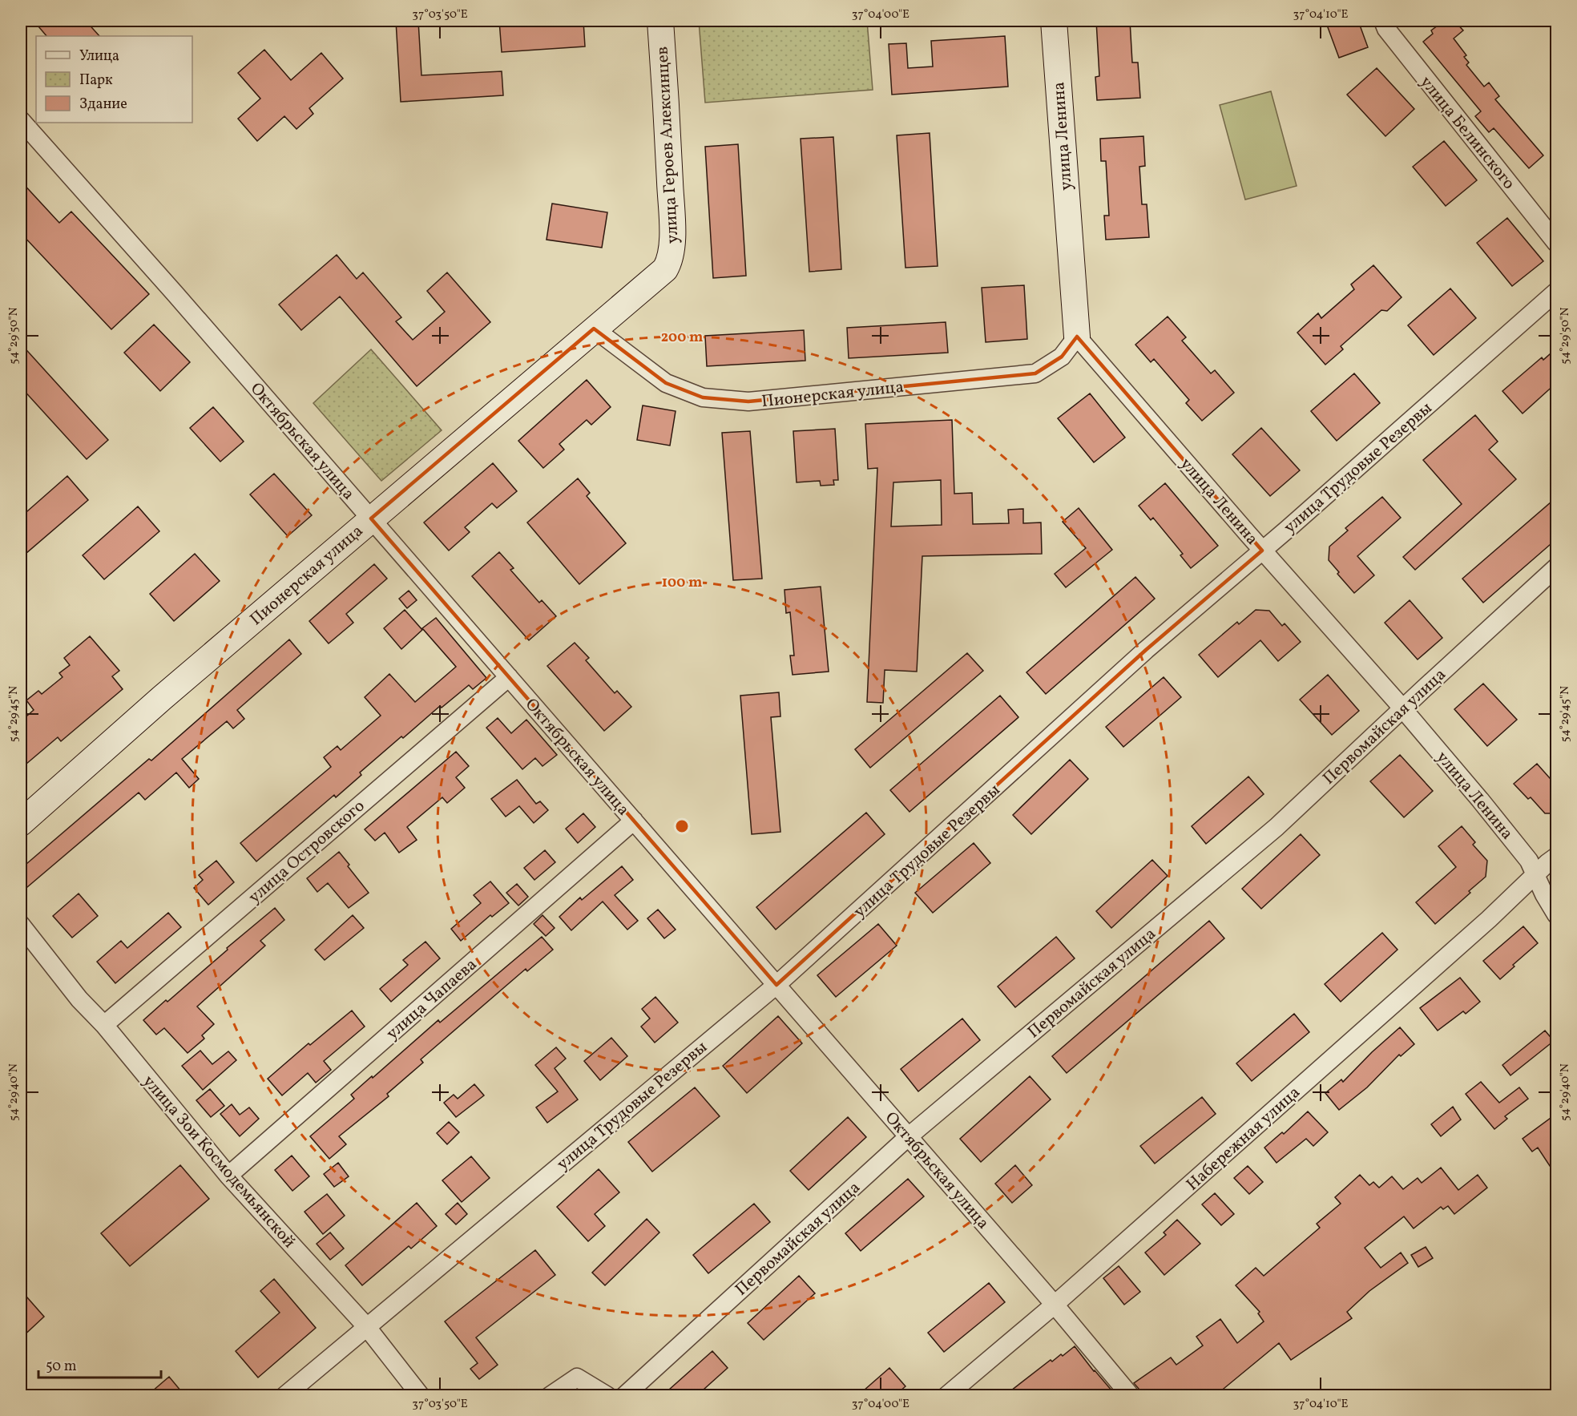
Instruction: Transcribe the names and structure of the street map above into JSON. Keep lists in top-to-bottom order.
{
  "streets": {
    "street": [
      "улица Белинского",
      "улица Ленина",
      "улица Героев Алексинцев",
      "Пионерская улица",
      "Октябрьская улица",
      "улица Трудовые Резервы",
      "Первомайская улица",
      "улица Островского",
      "улица Чапаева",
      "Набережная улица",
      "улица Зои Космодемьянской"
    ]
  },
  "crossings": [
    ["улица Ленина", "Пионерская улица"],
    ["улица Ленина", "улица Трудовые Резервы"],
    ["улица Ленина", "Первомайская улица"],
    ["улица Ленина", "Набережная улица"],
    ["улица Героев Алексинцев", "Пионерская улица"],
    ["Пионерская улица", "Октябрьская улица"],
    ["Октябрьская улица", "улица Трудовые Резервы"],
    ["Октябрьская улица", "Первомайская улица"],
    ["Октябрьская улица", "улица Островского"],
    ["Октябрьская улица", "улица Чапаева"],
    ["Октябрьская улица", "Набережная улица"],
    ["улица Трудовые Резервы", "улица Зои Космодемьянской"],
    ["улица Островского", "улица Зои Космодемьянской"],
    ["улица Чапаева", "улица Зои Космодемьянской"]
  ],
  "legend": ["Улица", "Парк", "Здание"],
  "scale_bar": "50 m",
  "coordinates": [
    "37°03'50\"E",
    "37°04'00\"E",
    "37°04'10\"E",
    "54°29'50\"N",
    "54°29'45\"N",
    "54°29'40\"N"
  ],
  "rings": ["200 m", "100 m"]
}
